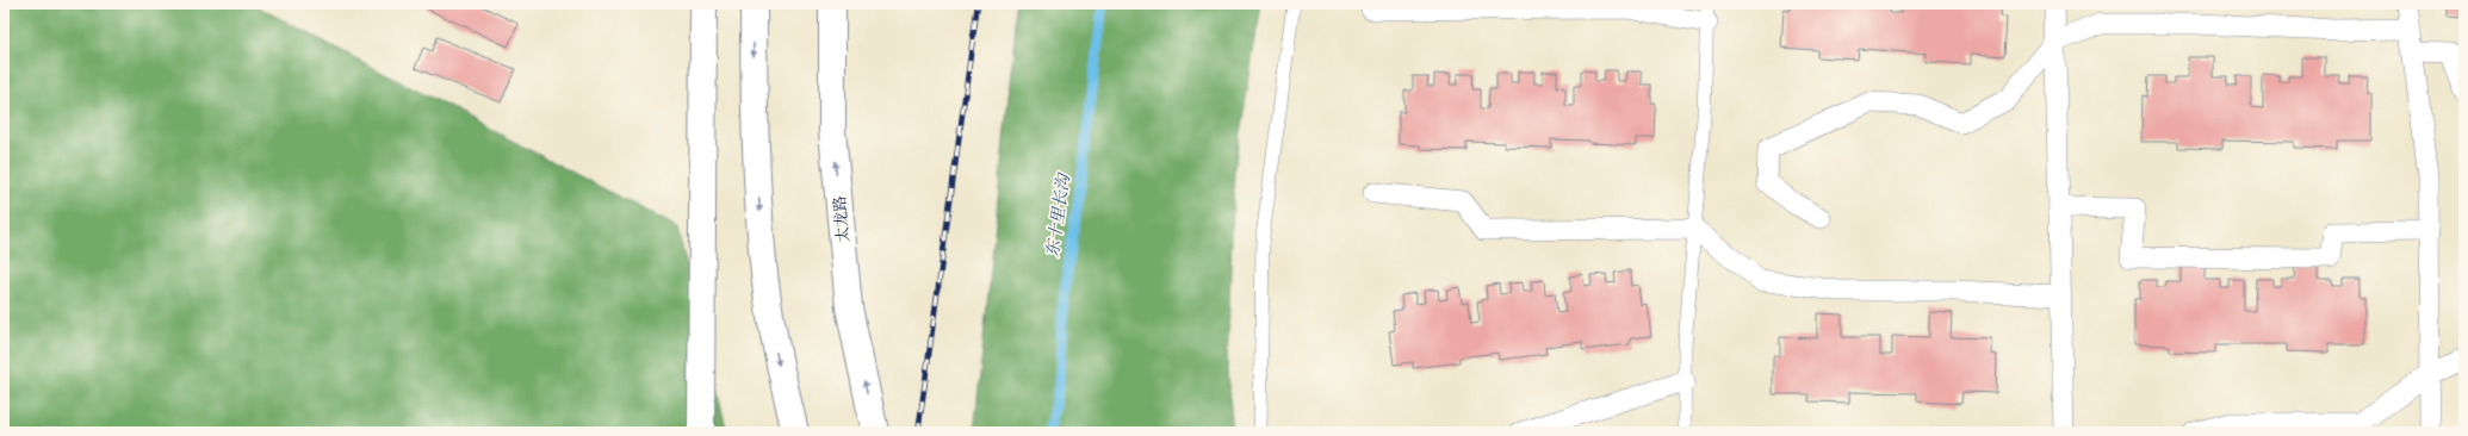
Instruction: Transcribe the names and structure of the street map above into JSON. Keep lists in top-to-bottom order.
{
  "streets": {
    "street": ["太龙路"]
  },
  "water": ["东十里长沟"]
}
